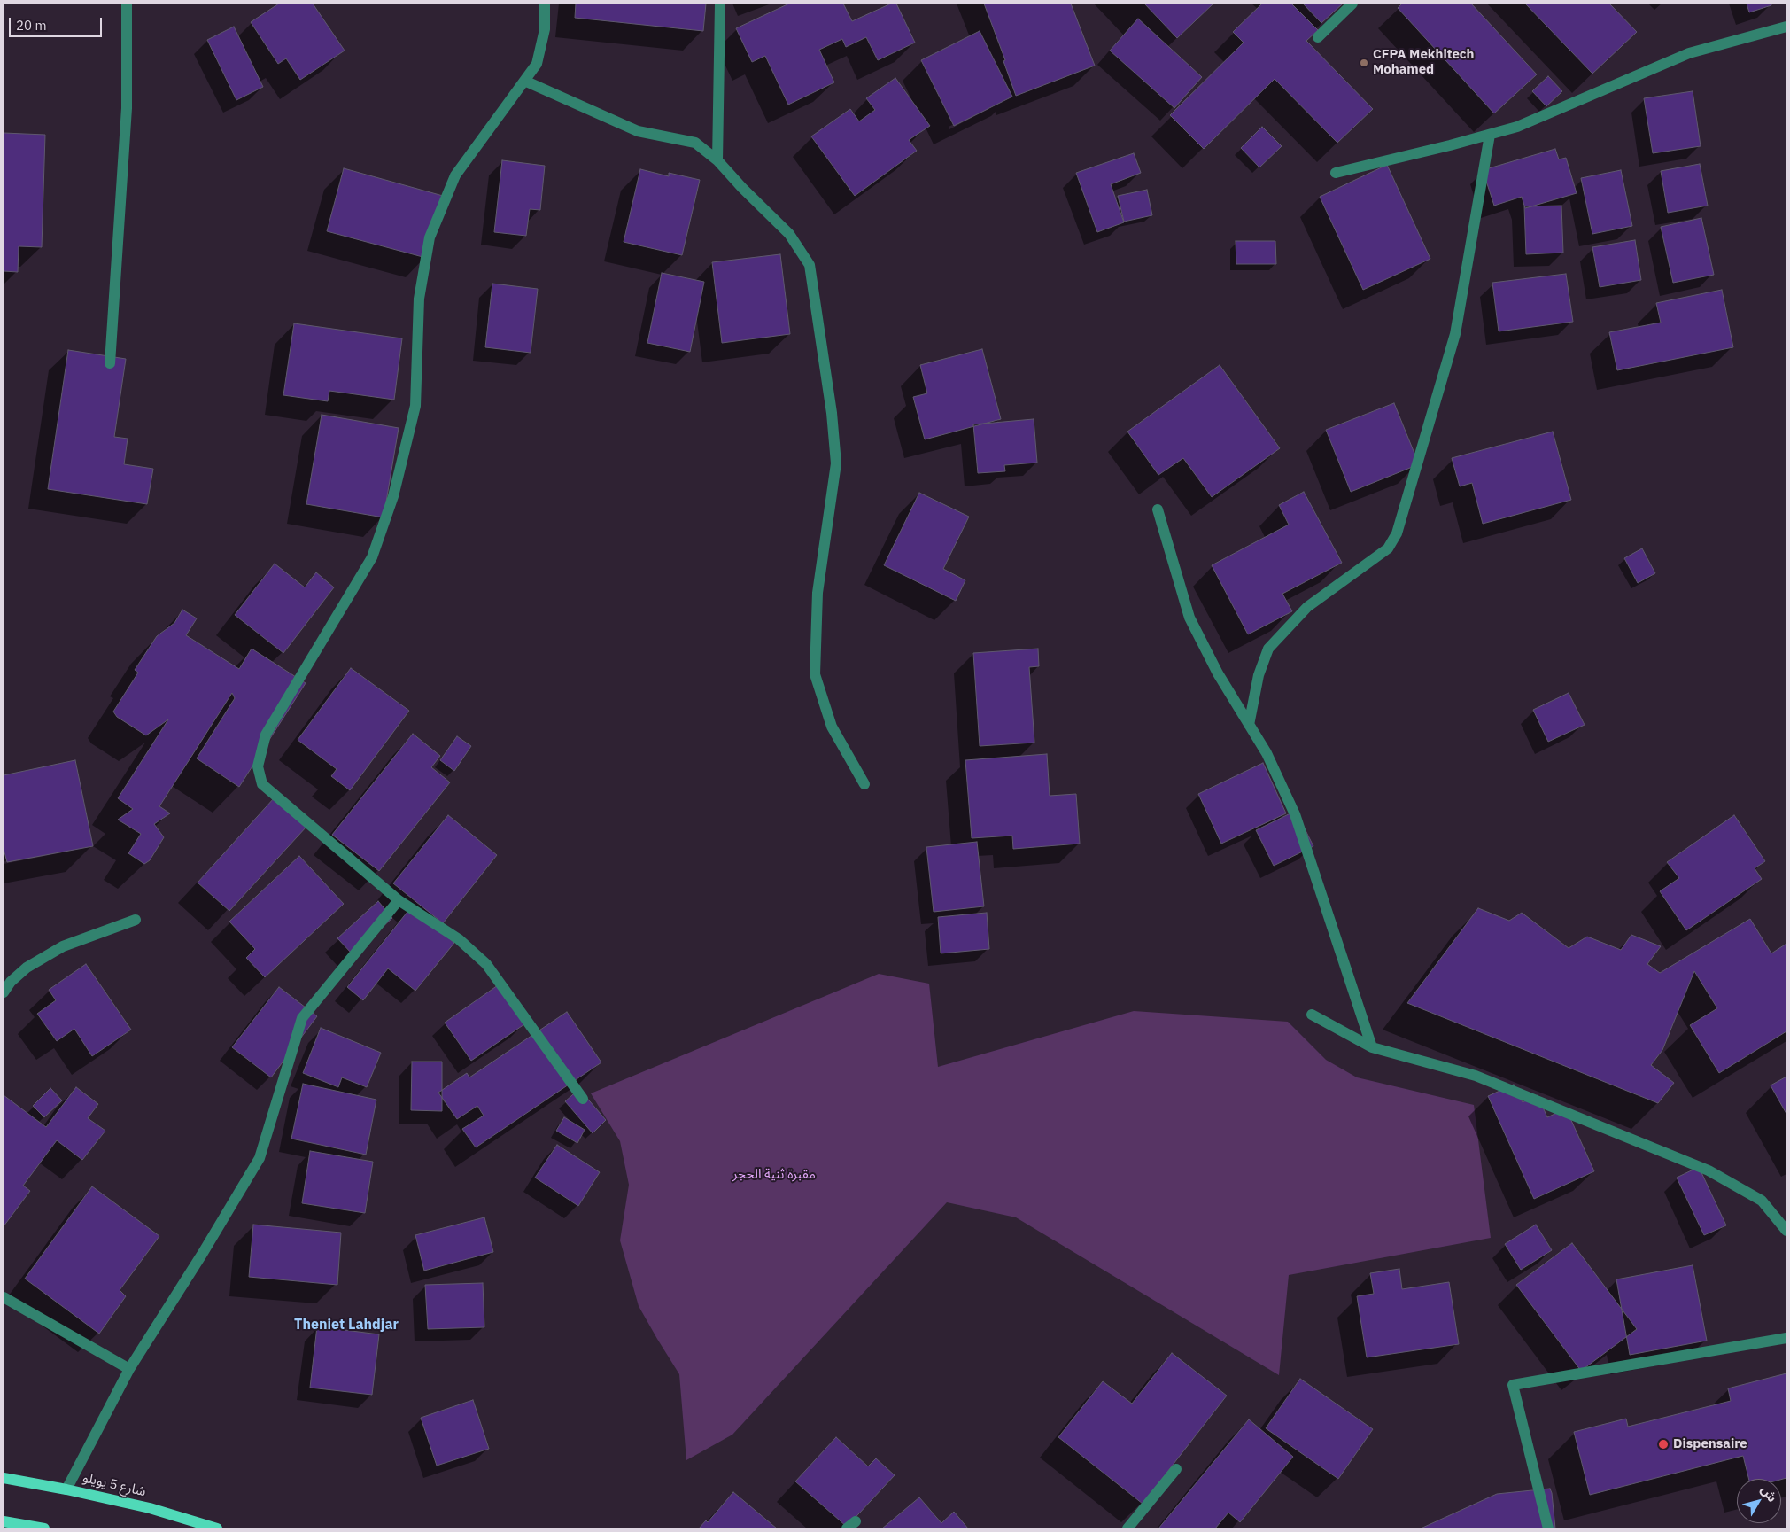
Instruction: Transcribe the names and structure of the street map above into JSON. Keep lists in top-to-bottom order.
{
  "streets": {
    "main road": ["شارع 5 يويلو"]
  },
  "districts": ["Theniet Lahdjar"],
  "parks": ["مقبرة ثنية الحجر"],
  "places": ["CFPA Mekhitech Mohamed", "Dispensaire"],
  "scale_bar": "20 m",
  "north": "top right"
}
